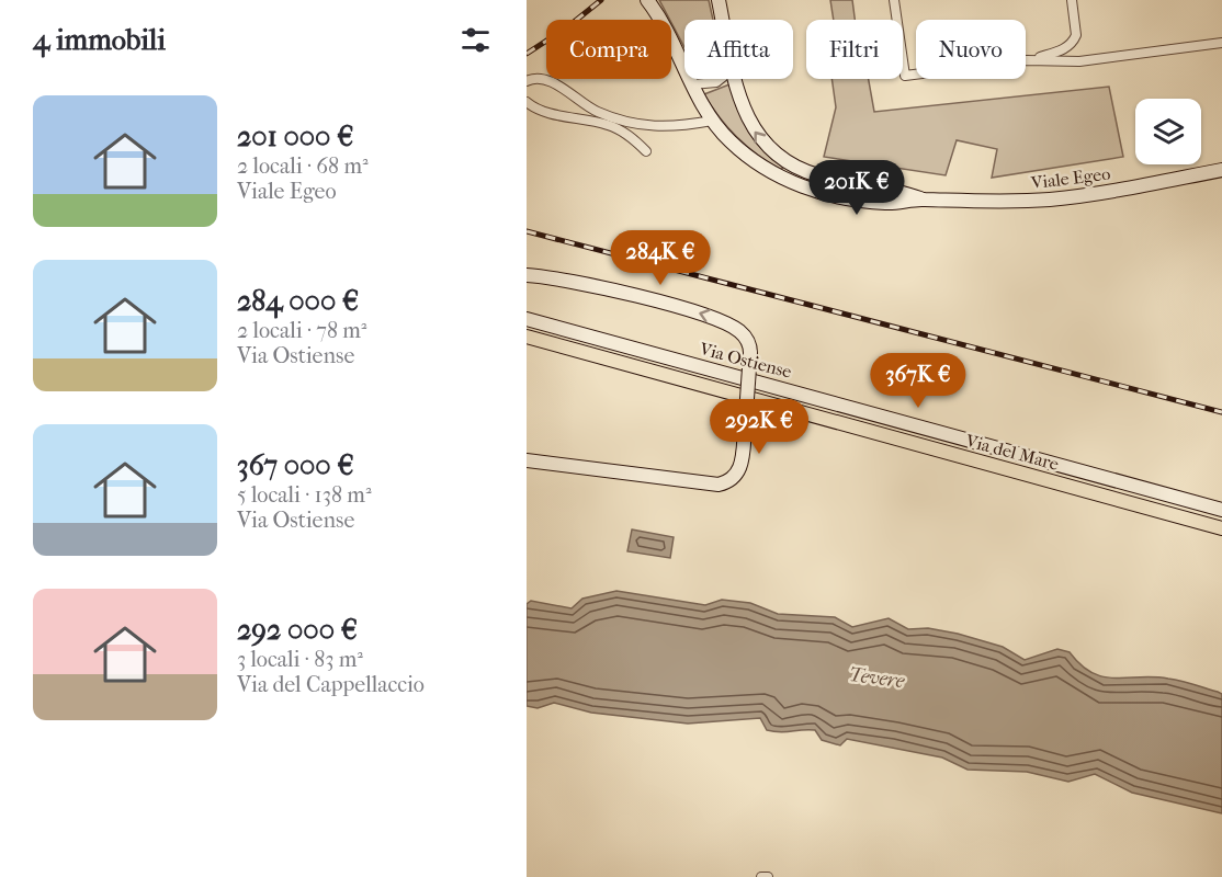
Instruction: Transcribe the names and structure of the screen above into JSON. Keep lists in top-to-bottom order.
{
  "streets": {
    "main road": ["Viale Egeo", "Via Ostiense", "Via del Mare"]
  },
  "water": ["Tevere"],
  "page": {
    "heading": "4 immobili",
    "chip": [
      "Compra",
      "Affitta",
      "Filtri",
      "Nuovo"
    ],
    "list": [
      {
        "name": "201 000 €",
        "note": "2 locali · 68 m² · Viale Egeo"
      },
      {
        "name": "284 000 €",
        "note": "2 locali · 78 m² · Via Ostiense"
      },
      {
        "name": "367 000 €",
        "note": "5 locali · 138 m² · Via Ostiense"
      },
      {
        "name": "292 000 €",
        "note": "3 locali · 83 m² · Via del Cappellaccio"
      }
    ],
    "price": [
      "201K €",
      "284K €",
      "367K €",
      "292K €"
    ]
  }
}
